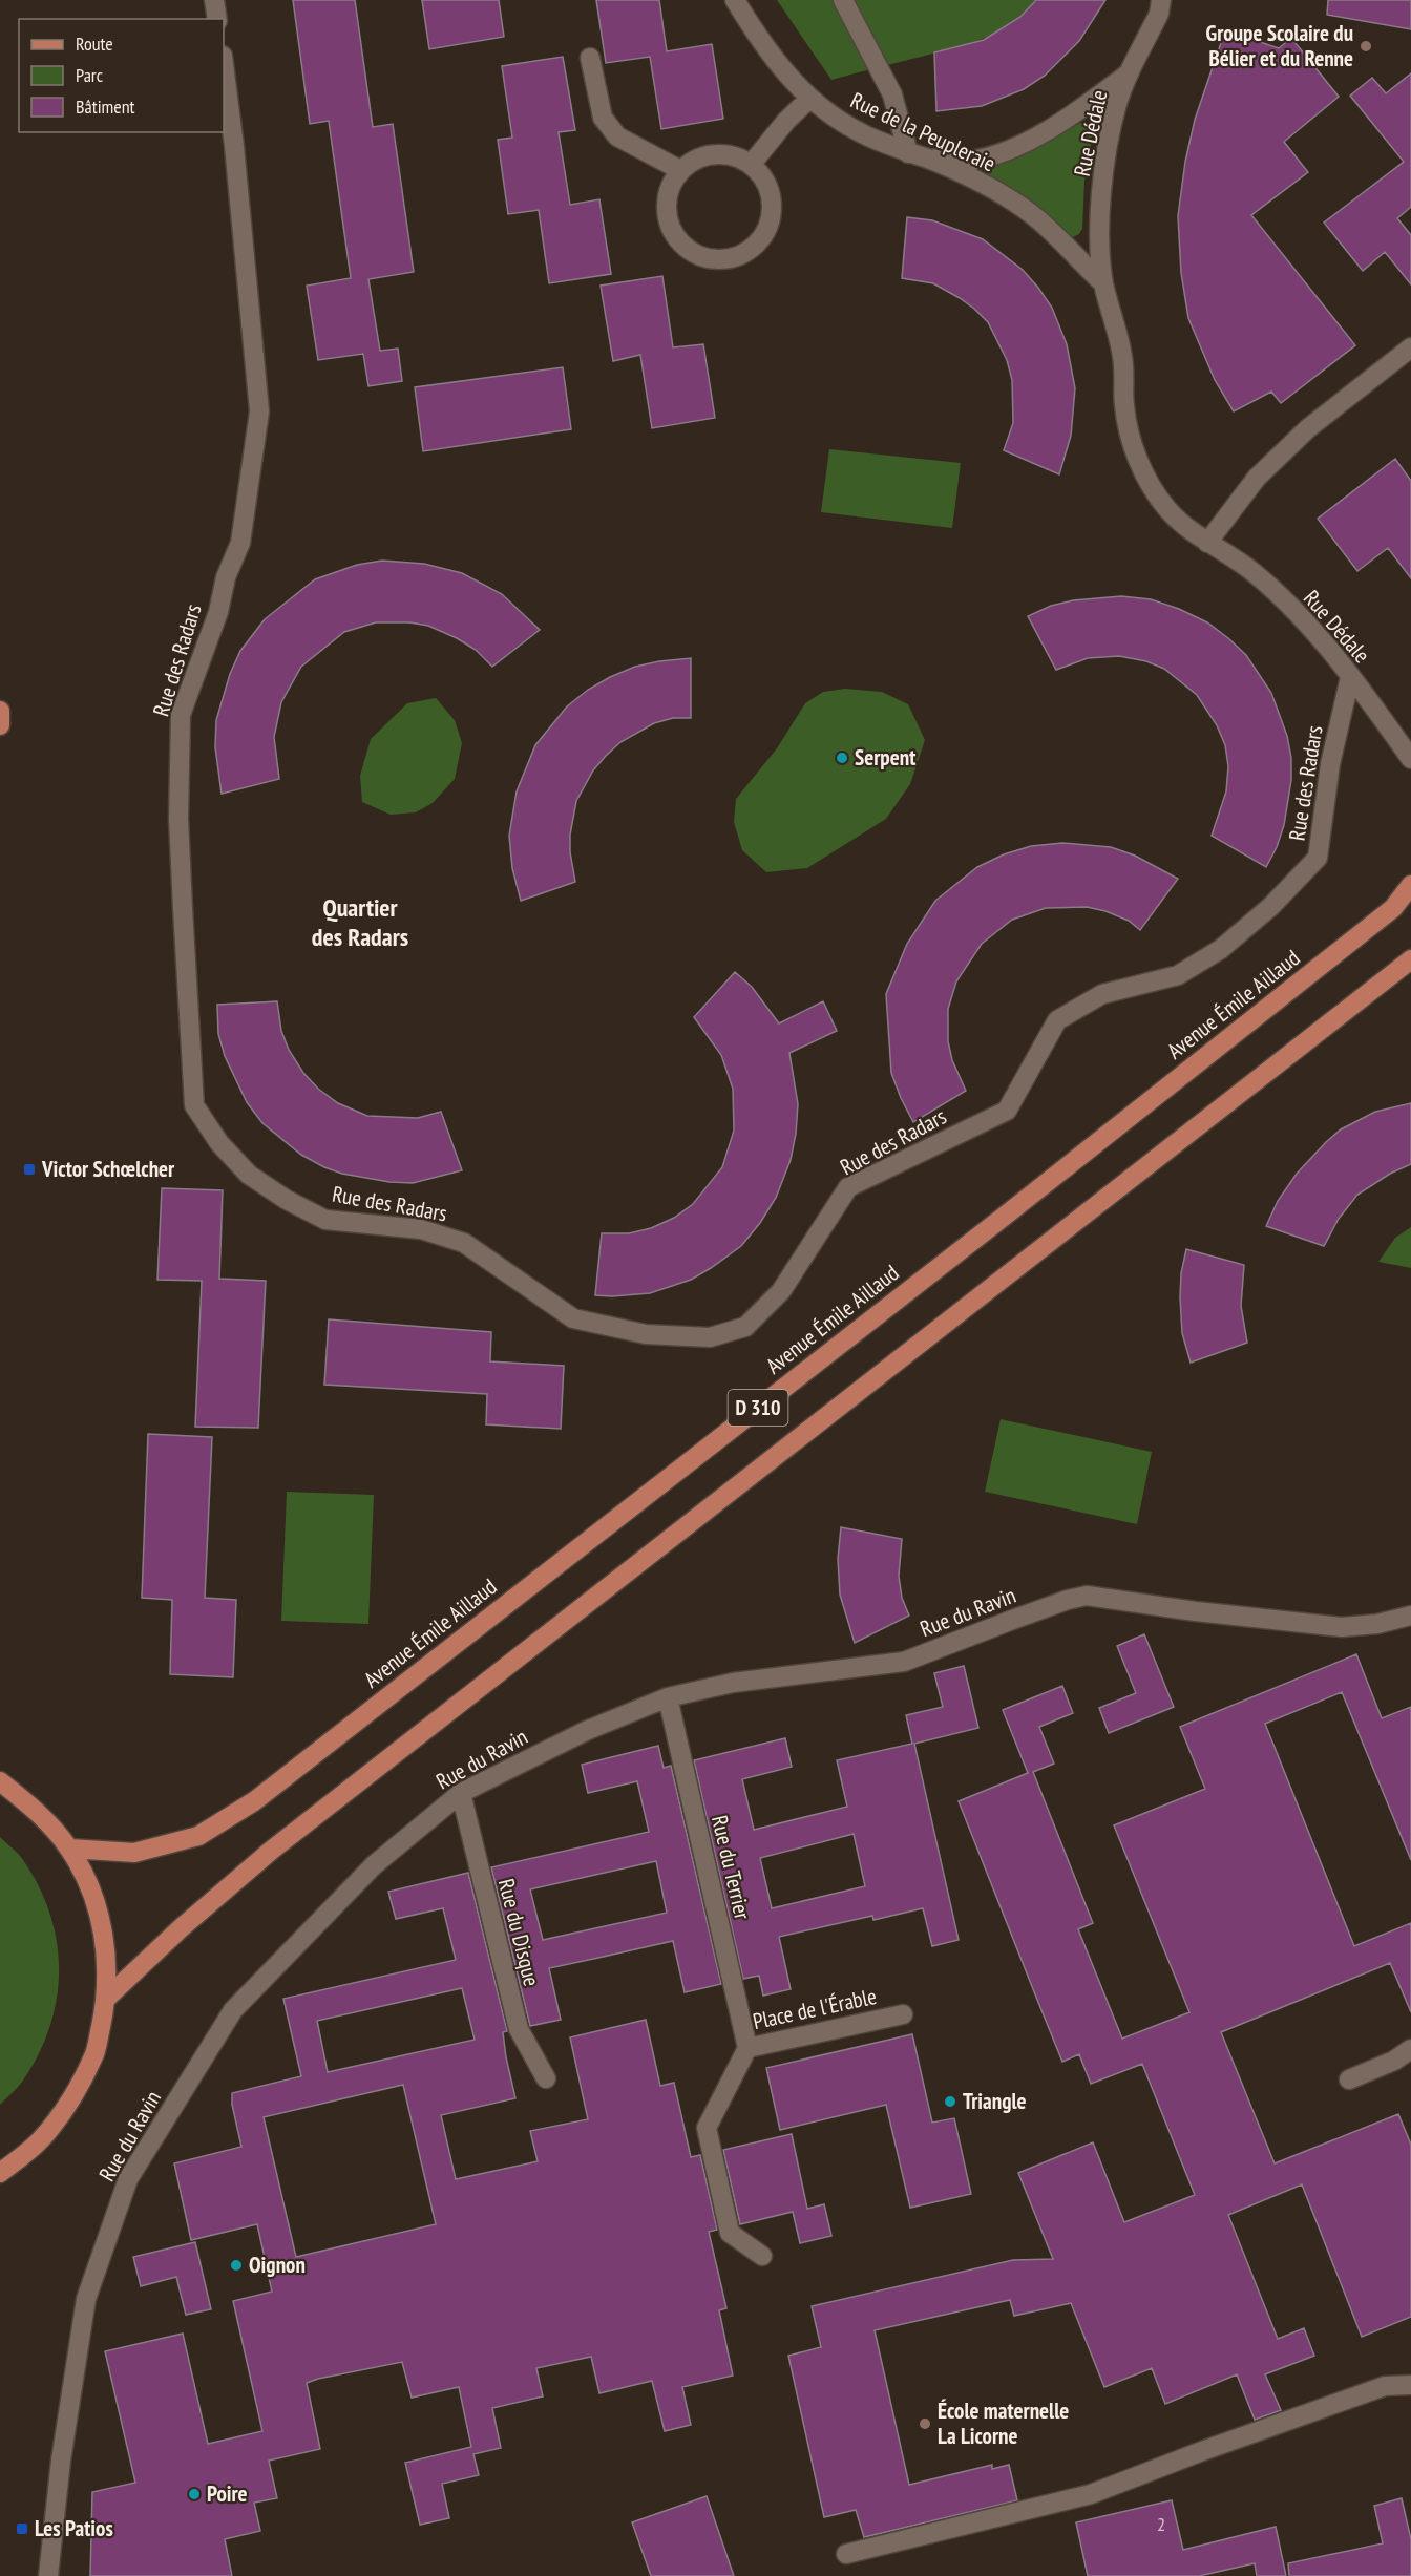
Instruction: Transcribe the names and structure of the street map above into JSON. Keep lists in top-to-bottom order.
{
  "streets": {
    "main road": ["Avenue Émile Aillaud", "D 310"],
    "street": [
      "Rue de la Peupleraie",
      "Rue Dédale",
      "Rue des Radars",
      "Rue du Ravin",
      "Rue du Terrier",
      "Rue du Disque",
      "Place de l'Érable"
    ]
  },
  "crossings": [
    ["Rue de la Peupleraie", "Rue Dédale"],
    ["Rue Dédale", "Rue des Radars"],
    ["Rue du Ravin", "Rue du Terrier"],
    ["Rue du Ravin", "Rue du Disque"],
    ["Rue du Terrier", "Place de l'Érable"]
  ],
  "districts": ["Quartier des Radars"],
  "places": {
    "other": [
      "Groupe Scolaire du Bélier et du Renne",
      "Serpent",
      "Triangle",
      "Oignon",
      "École maternelle La Licorne",
      "Poire"
    ],
    "transit": ["Victor Schœlcher", "Les Patios"]
  },
  "house_numbers": ["2"],
  "legend": ["Route", "Parc", "Bâtiment"]
}
